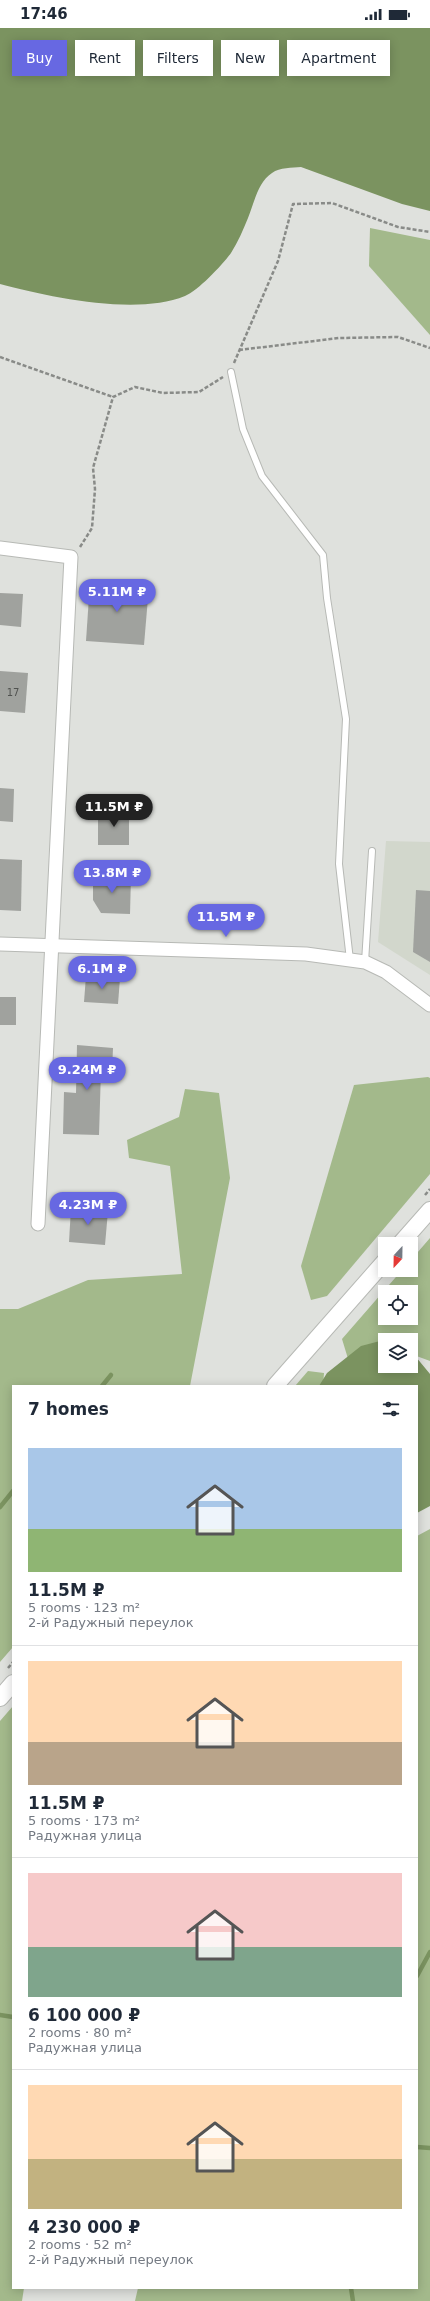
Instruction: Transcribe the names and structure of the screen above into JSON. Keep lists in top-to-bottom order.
{
  "house_numbers": ["17"],
  "north": "bottom",
  "page": {
    "status": "17:46",
    "chip": [
      "Buy",
      "Rent",
      "Filters",
      "New",
      "Apartment"
    ],
    "price": [
      "5.11M ₽",
      "11.5M ₽",
      "13.8M ₽",
      "11.5M ₽",
      "6.1M ₽",
      "9.24M ₽",
      "4.23M ₽"
    ],
    "heading": "7 homes",
    "list": [
      {
        "name": "11.5M ₽",
        "note": "5 rooms · 123 m² · 2-й Радужный переулок"
      },
      {
        "name": "11.5M ₽",
        "note": "5 rooms · 173 m² · Радужная улица"
      },
      {
        "name": "6 100 000 ₽",
        "note": "2 rooms · 80 m² · Радужная улица"
      },
      {
        "name": "4 230 000 ₽",
        "note": "2 rooms · 52 m² · 2-й Радужный переулок"
      }
    ]
  }
}
